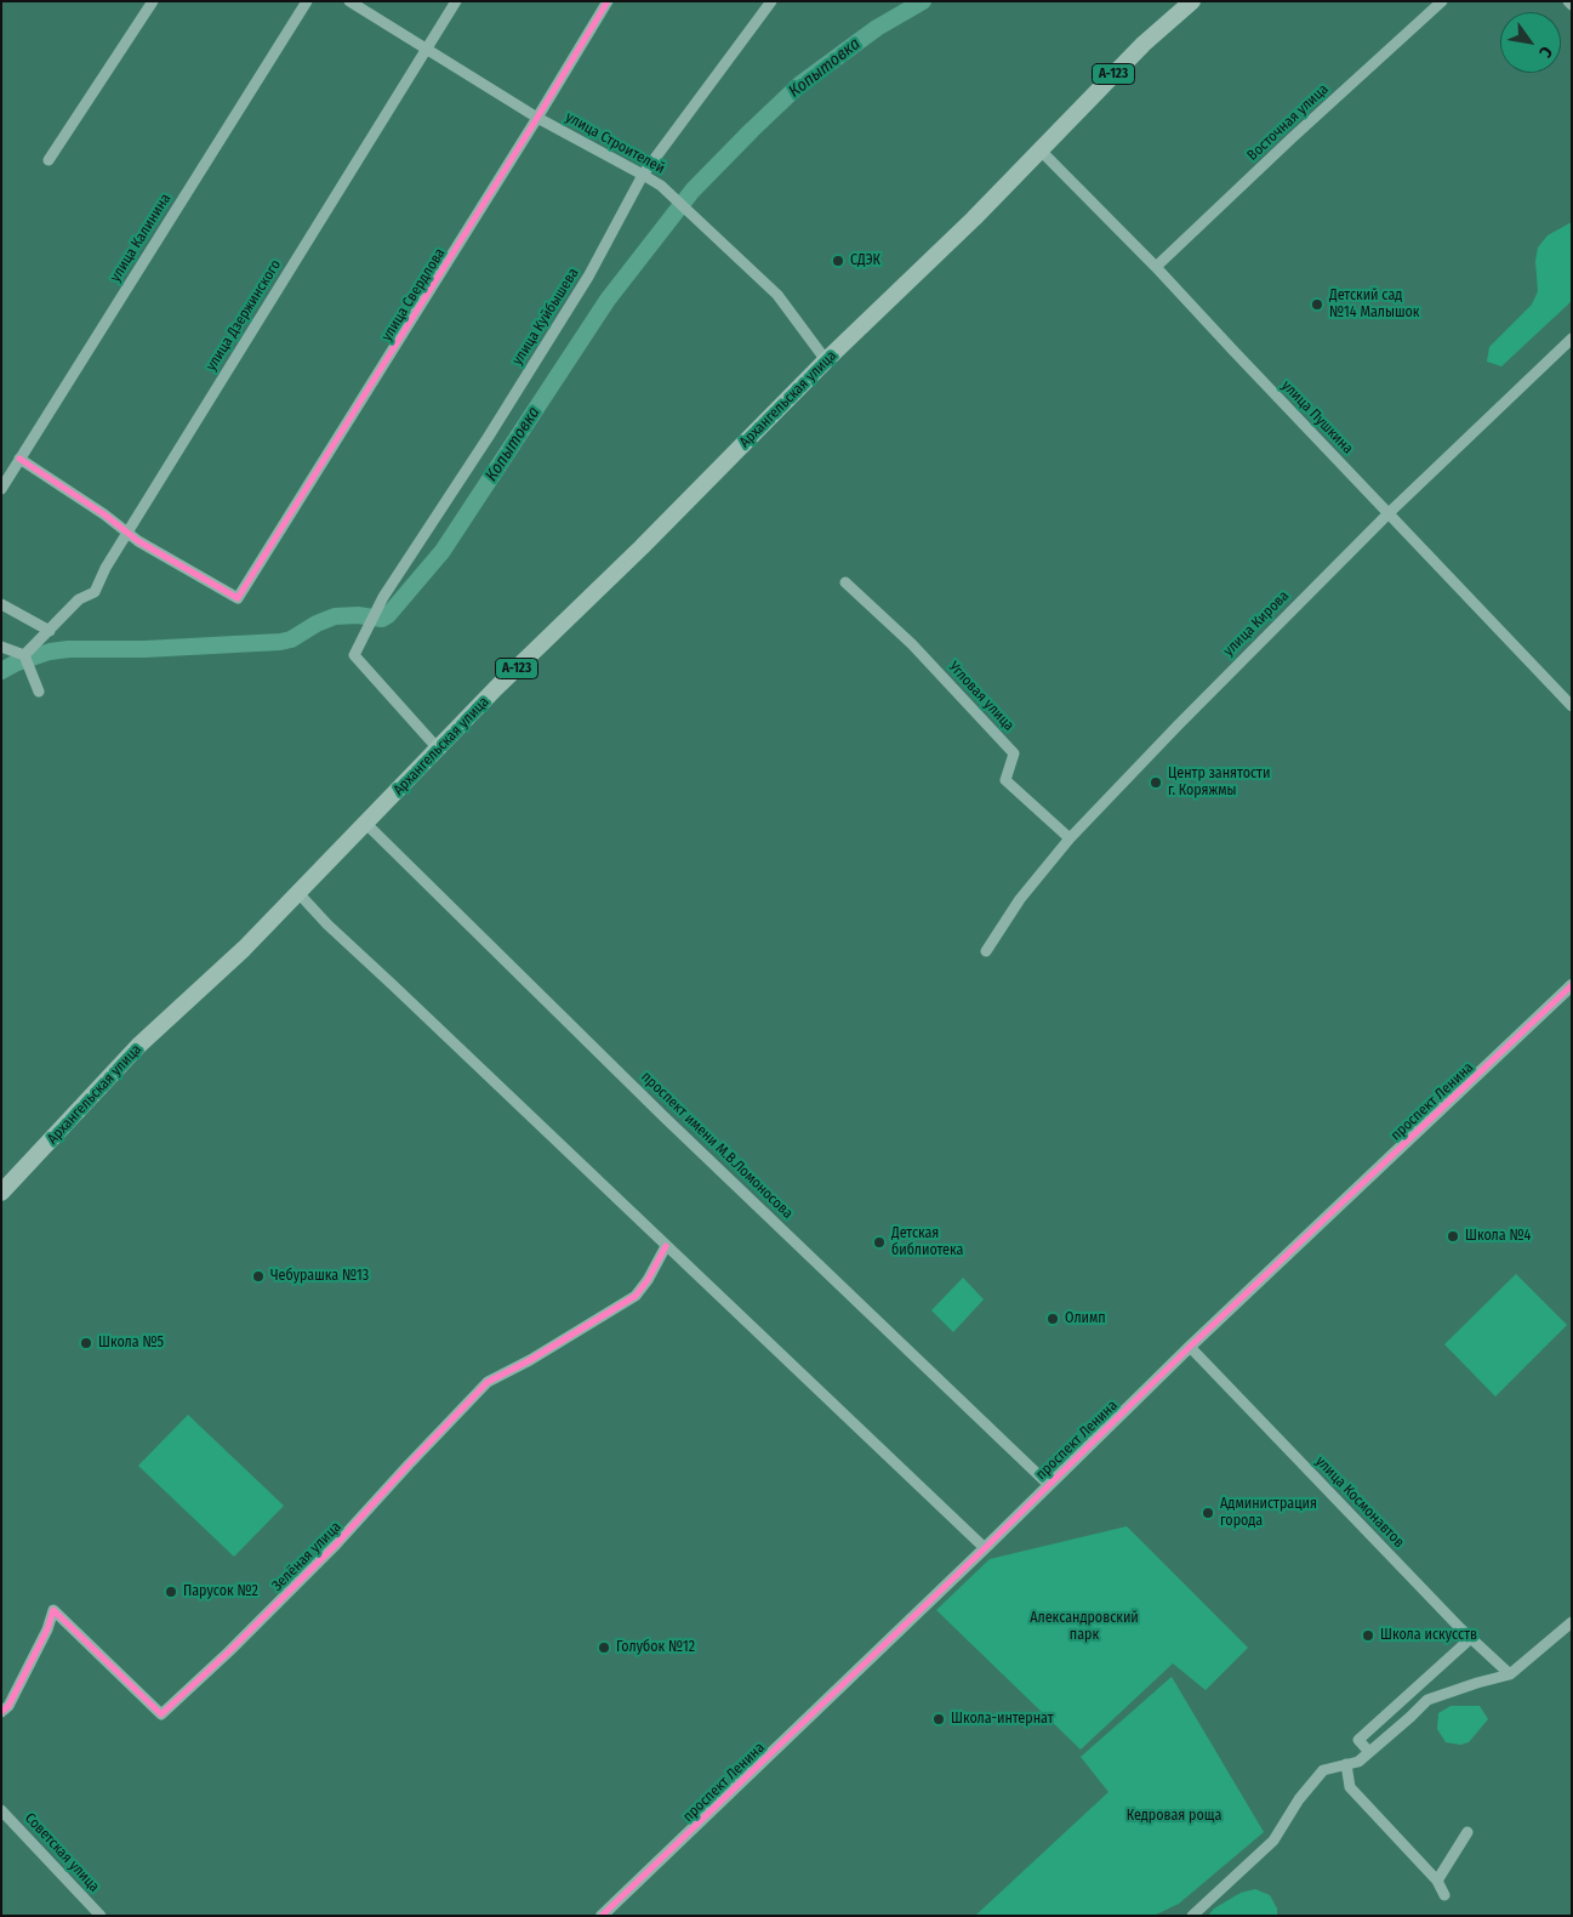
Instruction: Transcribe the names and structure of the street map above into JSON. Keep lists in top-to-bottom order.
{
  "streets": {
    "main road": ["А-123", "Архангельская улица"],
    "street": [
      "Восточная улица",
      "улица Строителей",
      "улица Калинина",
      "улица Свердлова",
      "улица Дзержинского",
      "улица Куйбышева",
      "улица Пушкина",
      "улица Кирова",
      "Угловая улица",
      "проспект Ленина",
      "проспект имени М.В.Ломоносова",
      "улица Космонавтов",
      "Зелёная улица",
      "Советская улица"
    ]
  },
  "crossings": [
    ["А-123", "Архангельская улица"],
    ["А-123", "улица Пушкина"],
    ["Восточная улица", "улица Пушкина"],
    ["улица Строителей", "улица Свердлова"],
    ["улица Строителей", "улица Дзержинского"],
    ["улица Строителей", "улица Куйбышева"],
    ["улица Строителей", "Архангельская улица"],
    ["улица Свердлова", "улица Дзержинского"],
    ["улица Куйбышева", "Архангельская улица"],
    ["Архангельская улица", "улица Пушкина"],
    ["Архангельская улица", "проспект имени М.В.Ломоносова"],
    ["улица Пушкина", "улица Кирова"],
    ["улица Кирова", "Угловая улица"],
    ["проспект Ленина", "проспект имени М.В.Ломоносова"],
    ["проспект Ленина", "улица Космонавтов"]
  ],
  "water": ["Копытовка"],
  "parks": ["Александровский парк", "Кедровая роща"],
  "places": [
    "СДЭК",
    "Детский сад №14 Малышок",
    "Центр занятости г. Коряжмы",
    "Школа №4",
    "Детская библиотека",
    "Чебурашка №13",
    "Олимп",
    "Школа №5",
    "Администрация города",
    "Парусок №2",
    "Школа искусcтв",
    "Голубок №12",
    "Школа-интернат"
  ],
  "north": "bottom right"
}
